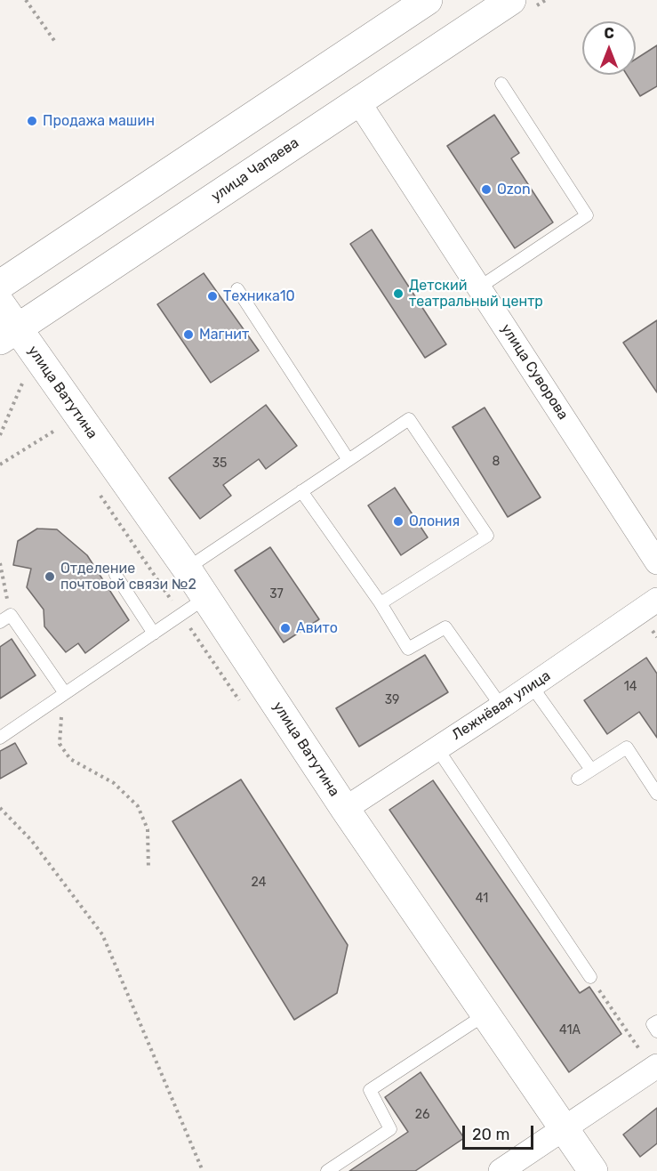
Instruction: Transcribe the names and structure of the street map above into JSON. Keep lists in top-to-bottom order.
{
  "streets": {
    "main road": ["улица Чапаева", "улица Ватутина"],
    "street": ["улица Суворова", "Лежнёвая улица"]
  },
  "crossings": [
    ["улица Чапаева", "улица Суворова"],
    ["улица Чапаева", "улица Ватутина"],
    ["улица Ватутина", "Лежнёвая улица"]
  ],
  "places": [
    "Продажа машин",
    "Ozon",
    "Детский театральный центр",
    "Техника10",
    "Магнит",
    "Олония",
    "Отделение почтовой связи №2",
    "Авито"
  ],
  "house_numbers": [
    "8",
    "35",
    "37",
    "14",
    "39",
    "24",
    "41",
    "41А",
    "26"
  ],
  "scale_bar": "20 m",
  "north": "top"
}
